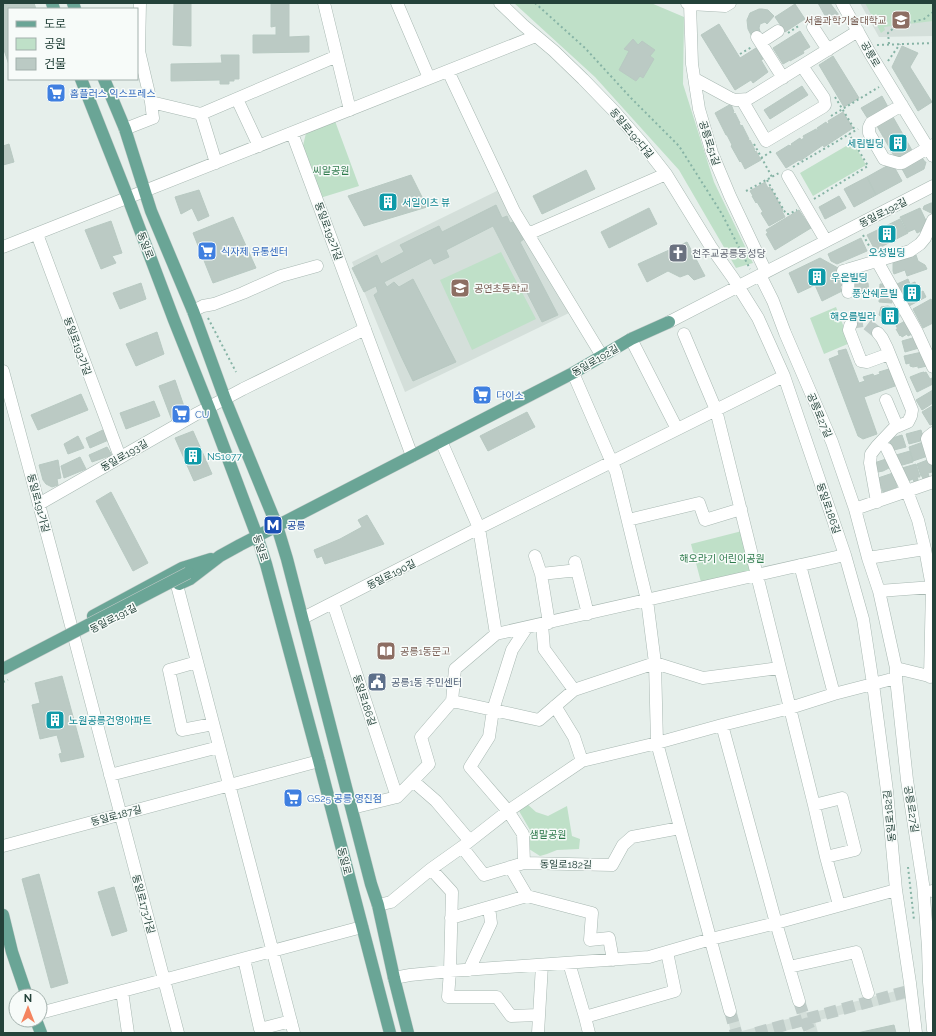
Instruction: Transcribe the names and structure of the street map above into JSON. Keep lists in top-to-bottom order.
{
  "streets": {
    "main road": ["동일로192길", "동일로", "동일로191길"],
    "street": [
      "공릉로",
      "동일로192다길",
      "공릉로51길",
      "동일로192가길",
      "동일로193가길",
      "공릉로27길",
      "동일로193길",
      "동일로191가길",
      "동일로186길",
      "동일로190길",
      "동일로187길",
      "동일로182길",
      "동일로173가길"
    ]
  },
  "crossings": [
    ["동일로192다길", "동일로192길"],
    ["공릉로51길", "동일로192길"],
    ["공릉로51길", "공릉로27길"],
    ["동일로192길", "동일로192가길"],
    ["동일로192길", "동일로"],
    ["동일로192길", "공릉로27길"],
    ["동일로192길", "동일로191길"],
    ["동일로", "동일로193길"],
    ["동일로", "동일로190길"],
    ["동일로", "동일로191길"],
    ["동일로", "동일로187길"],
    ["동일로193가길", "동일로193길"],
    ["동일로193길", "동일로191가길"],
    ["동일로191가길", "동일로191길"],
    ["동일로191가길", "동일로173가길"],
    ["동일로186길", "동일로190길"],
    ["동일로186길", "동일로182길"],
    ["동일로191길", "동일로173가길"],
    ["동일로187길", "동일로173가길"]
  ],
  "parks": ["씨알공원", "해오라기 어린이공원", "샘말공원"],
  "places": {
    "school or university": ["서울과학기술대학교", "공연초등학교"],
    "supermarket": [
      "홈플러스 익스프레스",
      "식자제 유통센터",
      "다이소",
      "CU",
      "GS25 공릉 영진점"
    ],
    "building": [
      "세림빌딩",
      "서일이츠 뷰",
      "오성빌딩",
      "우은빌딩",
      "풍산쉐르빌",
      "해오름빌라",
      "NS1077",
      "노원공릉건영아파트"
    ],
    "church": ["천주교공릉동성당"],
    "metro station": ["공릉"],
    "library": ["공릉1동문고"],
    "public building": ["공릉1동 주민센터"]
  },
  "legend": ["도로", "공원", "건물"],
  "north": "top"
}
